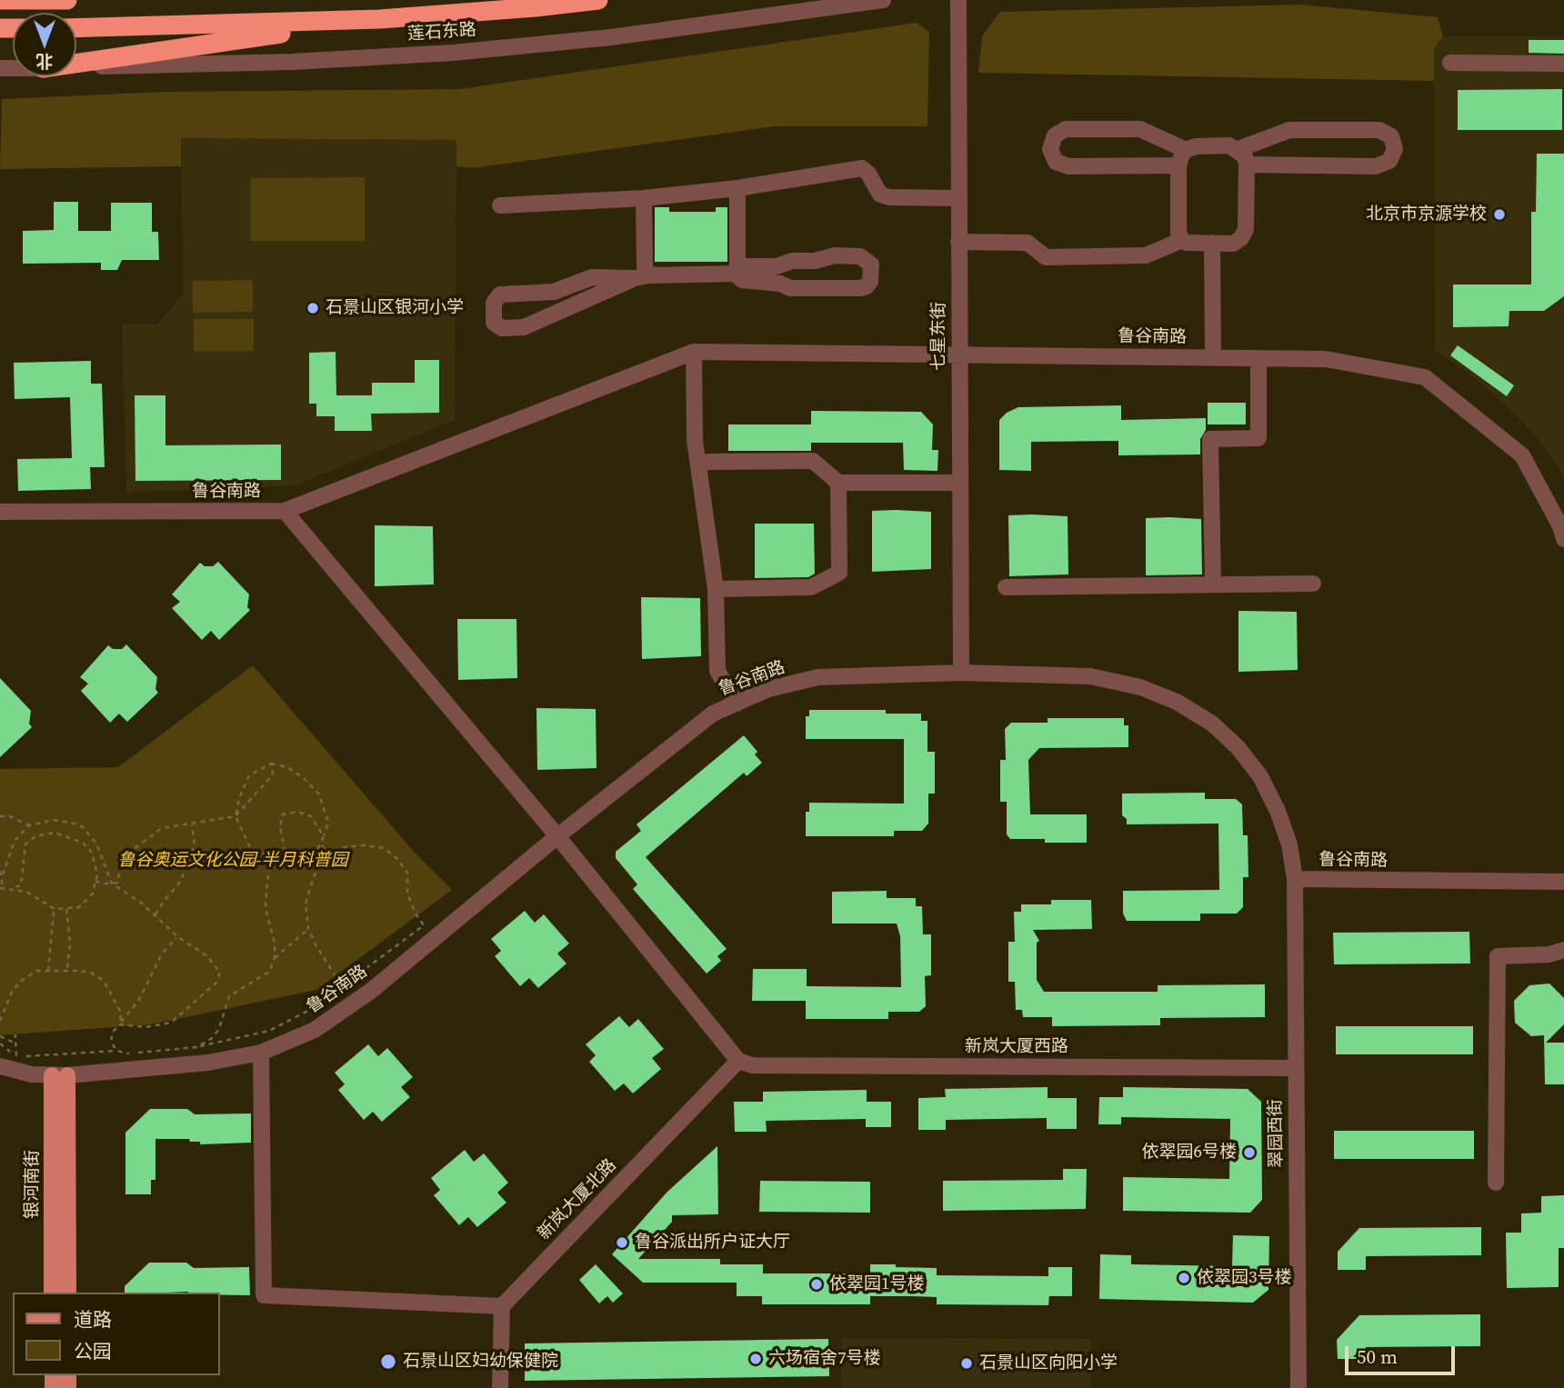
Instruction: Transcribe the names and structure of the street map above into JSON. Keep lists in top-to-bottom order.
{
  "streets": {
    "highway": ["莲石东路"],
    "main road": ["银河南街"],
    "street": [
      "七星东街",
      "鲁谷南路",
      "新岚大厦西路",
      "翠园西街",
      "新岚大厦北路"
    ]
  },
  "crossings": [
    ["七星东街", "鲁谷南路"],
    ["鲁谷南路", "翠园西街"],
    ["鲁谷南路", "银河南街"],
    ["新岚大厦西路", "翠园西街"],
    ["新岚大厦西路", "新岚大厦北路"]
  ],
  "parks": ["鲁谷奥运文化公园-半月科普园"],
  "places": [
    "北京市京源学校",
    "石景山区银河小学",
    "依翠园6号楼",
    "鲁谷派出所户证大厅",
    "依翠园3号楼",
    "依翠园1号楼",
    "六场宿舍7号楼",
    "石景山区妇幼保健院",
    "石景山区向阳小学"
  ],
  "legend": ["道路", "公园"],
  "scale_bar": "50 m",
  "north": "bottom"
}
